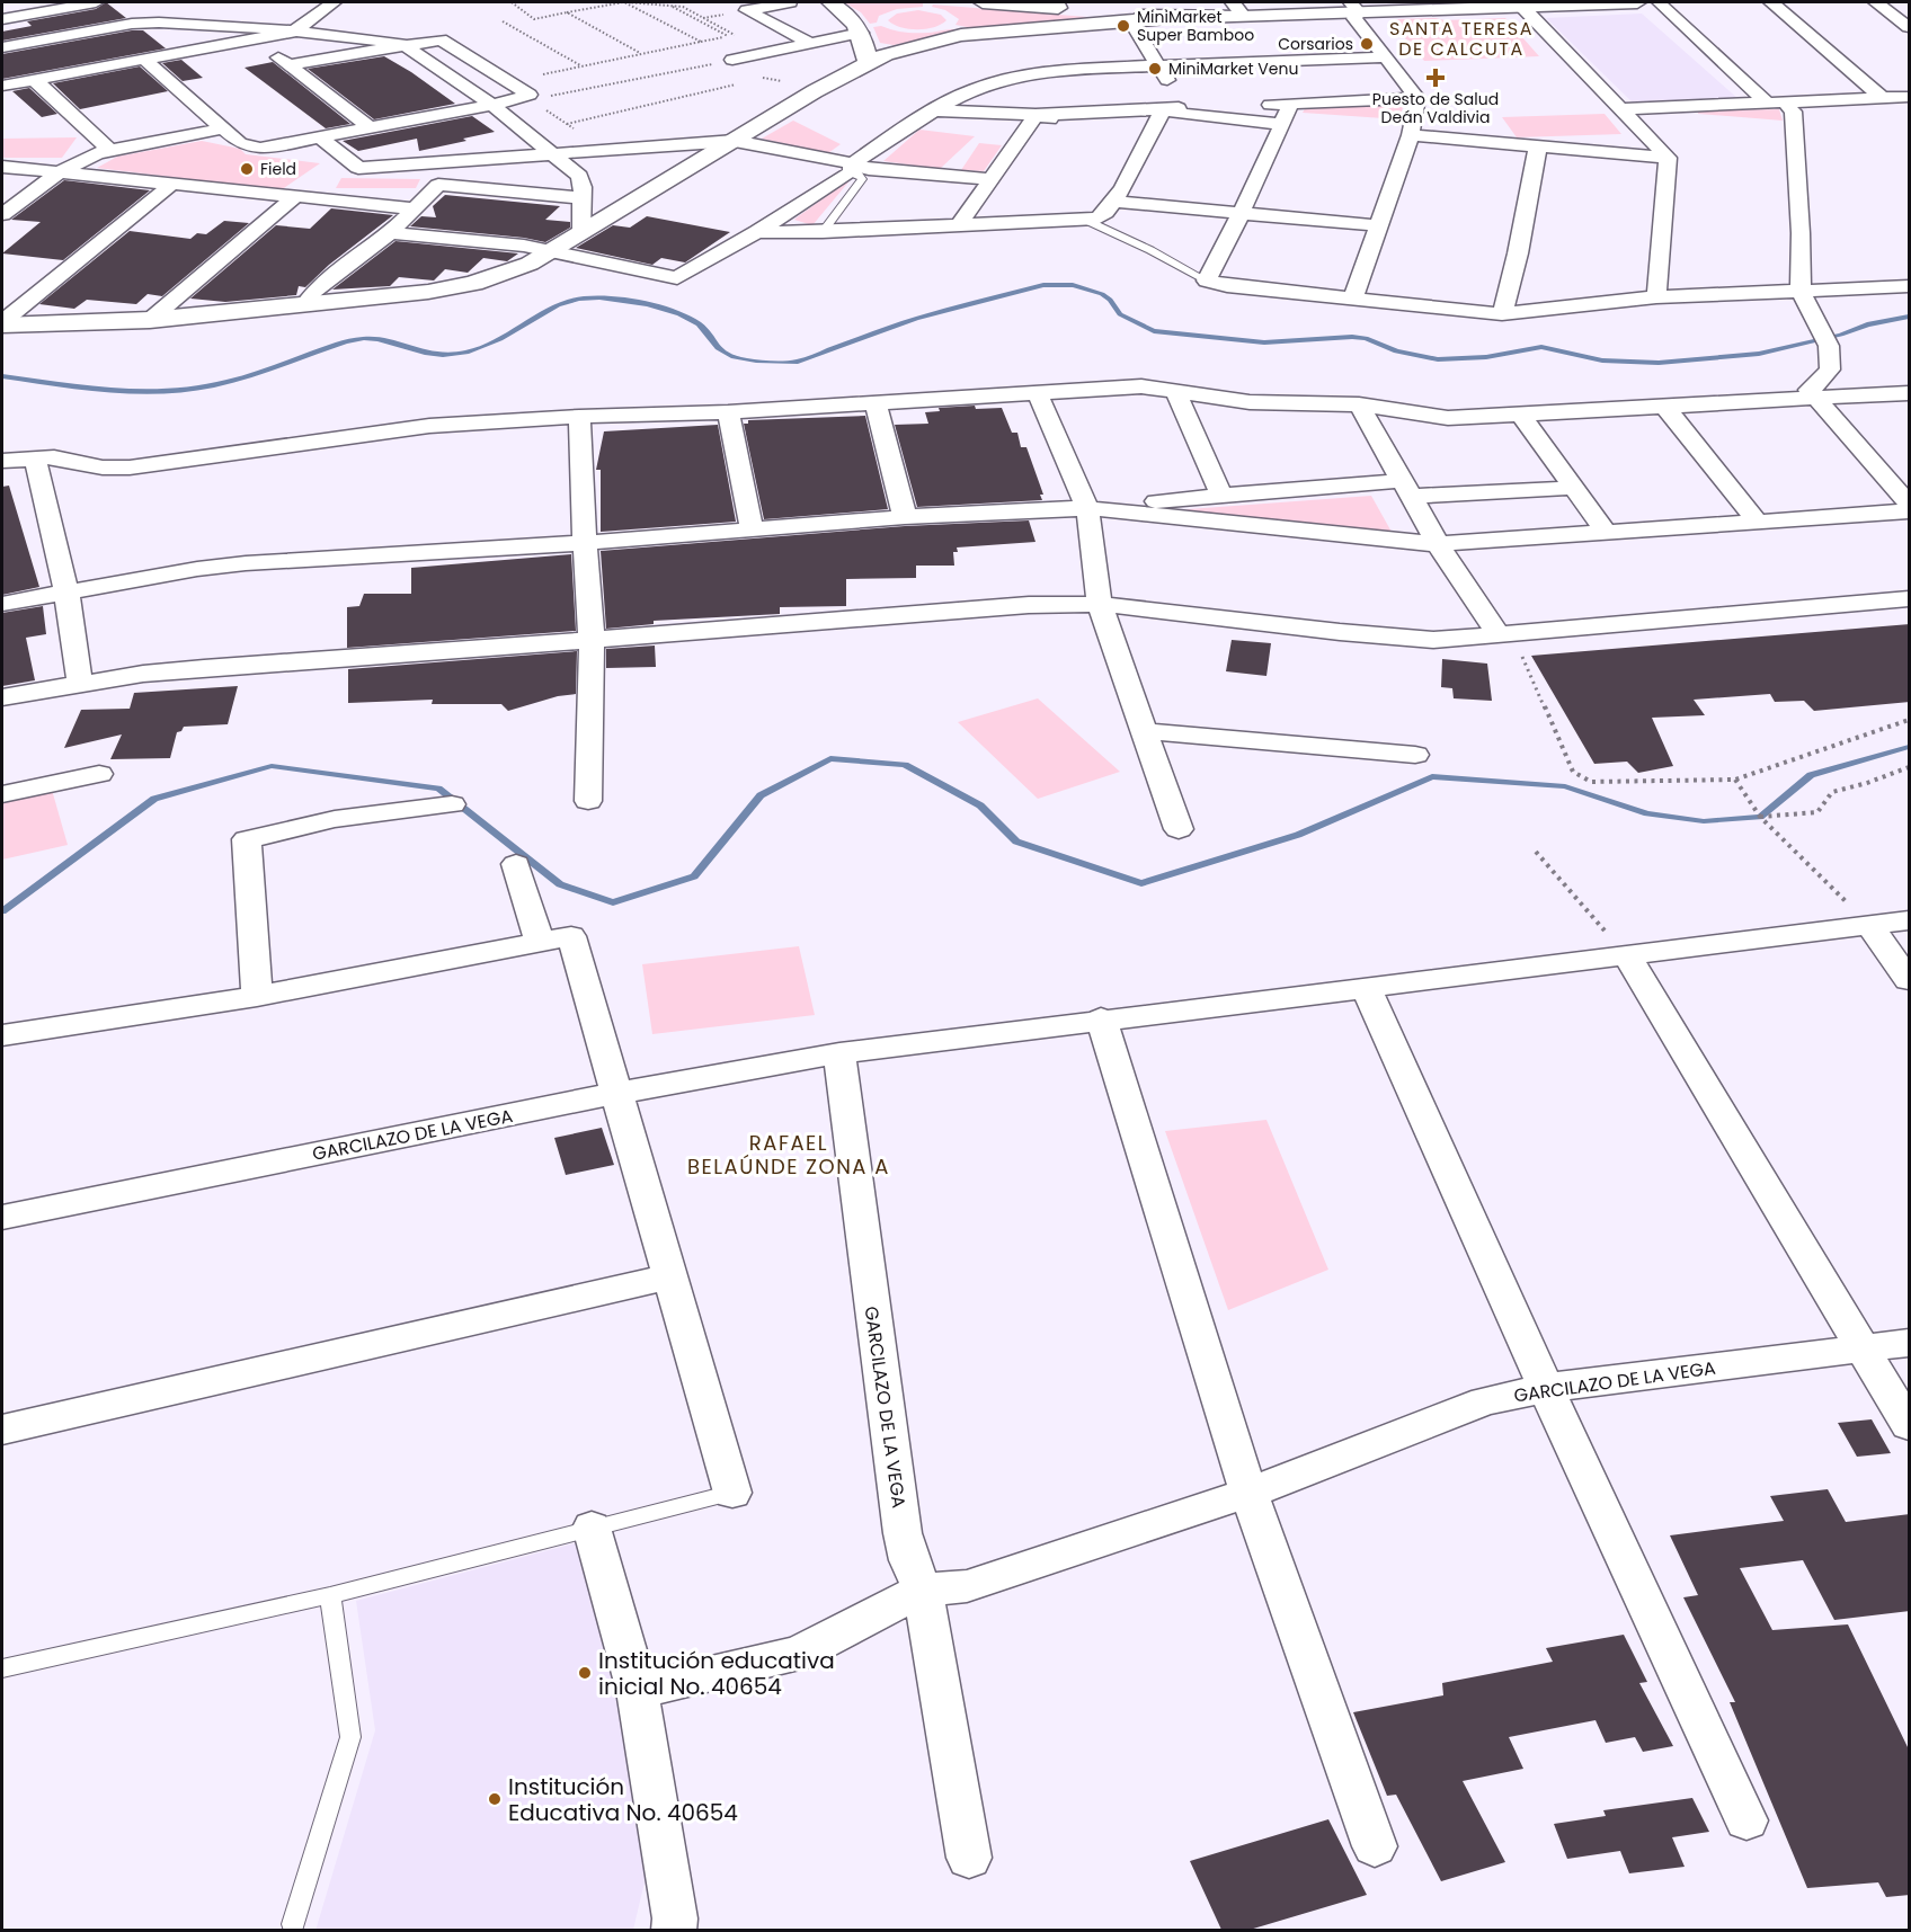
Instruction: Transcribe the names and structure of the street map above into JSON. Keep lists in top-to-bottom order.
{
  "streets": {
    "street": ["GARCILAZO DE LA VEGA"]
  },
  "districts": ["SANTA TERESA DE CALCUTA", "RAFAEL BELAÚNDE ZONA A"],
  "places": {
    "other": [
      "MiniMarket Super Bamboo",
      "Corsarios",
      "MiniMarket Venu",
      "Field",
      "Institución educativa inicial No. 40654",
      "Institución Educativa No. 40654"
    ],
    "health": ["Puesto de Salud Deán Valdivia"]
  }
}
